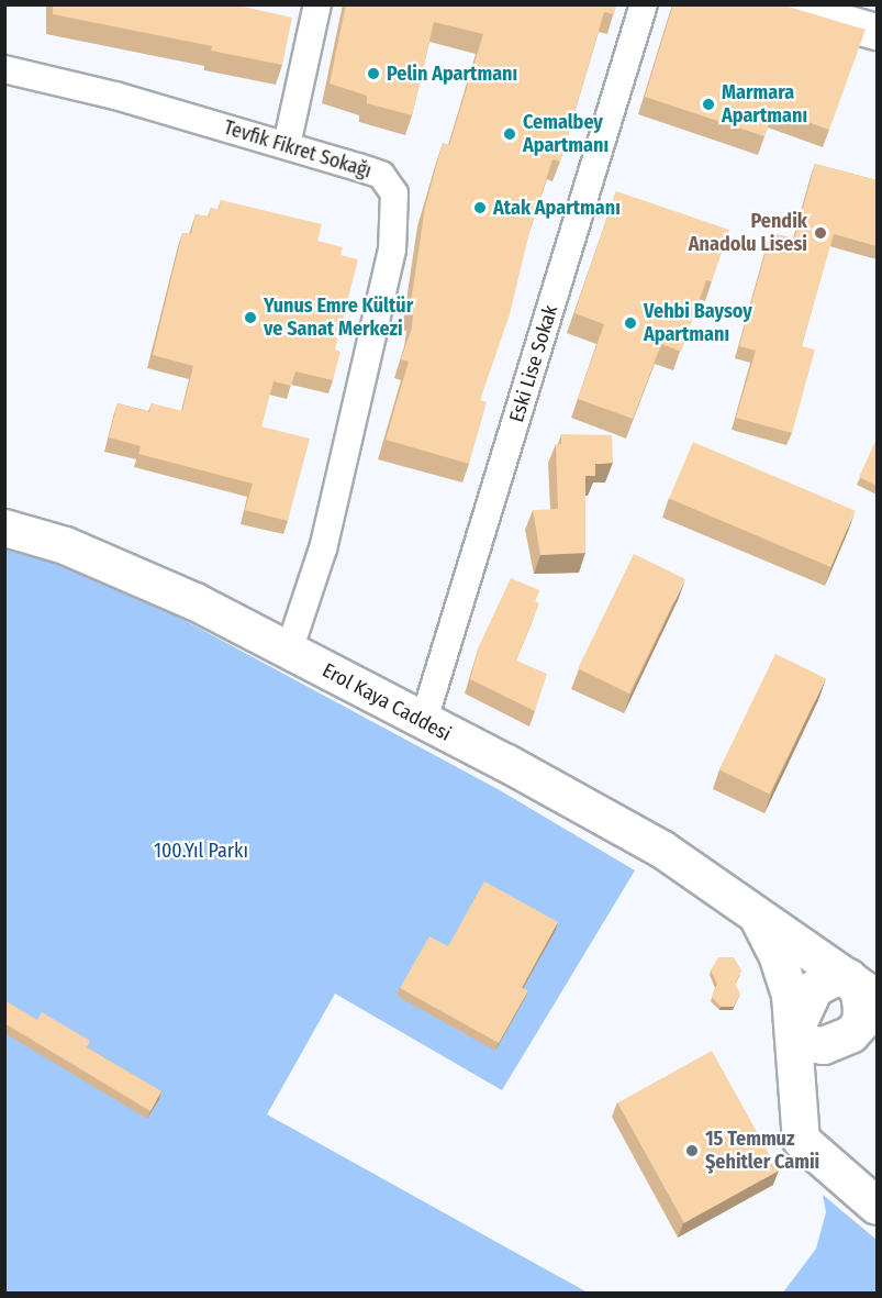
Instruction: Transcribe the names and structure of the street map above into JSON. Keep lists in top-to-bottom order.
{
  "streets": {
    "main road": ["Erol Kaya Caddesi"],
    "street": ["Tevfik Fikret Sokağı", "Eski Lise Sokak"]
  },
  "crossings": [
    ["Tevfik Fikret Sokağı", "Erol Kaya Caddesi"],
    ["Eski Lise Sokak", "Erol Kaya Caddesi"]
  ],
  "parks": ["100.Yıl Parkı"],
  "places": [
    "Pelin Apartmanı",
    "Marmara Apartmanı",
    "Cemalbey Apartmanı",
    "Atak Apartmanı",
    "Pendik Anadolu Lisesi",
    "Yunus Emre Kültür ve Sanat Merkezi",
    "Vehbi Baysoy Apartmanı",
    "15 Temmuz Şehitler Camii"
  ]
}
